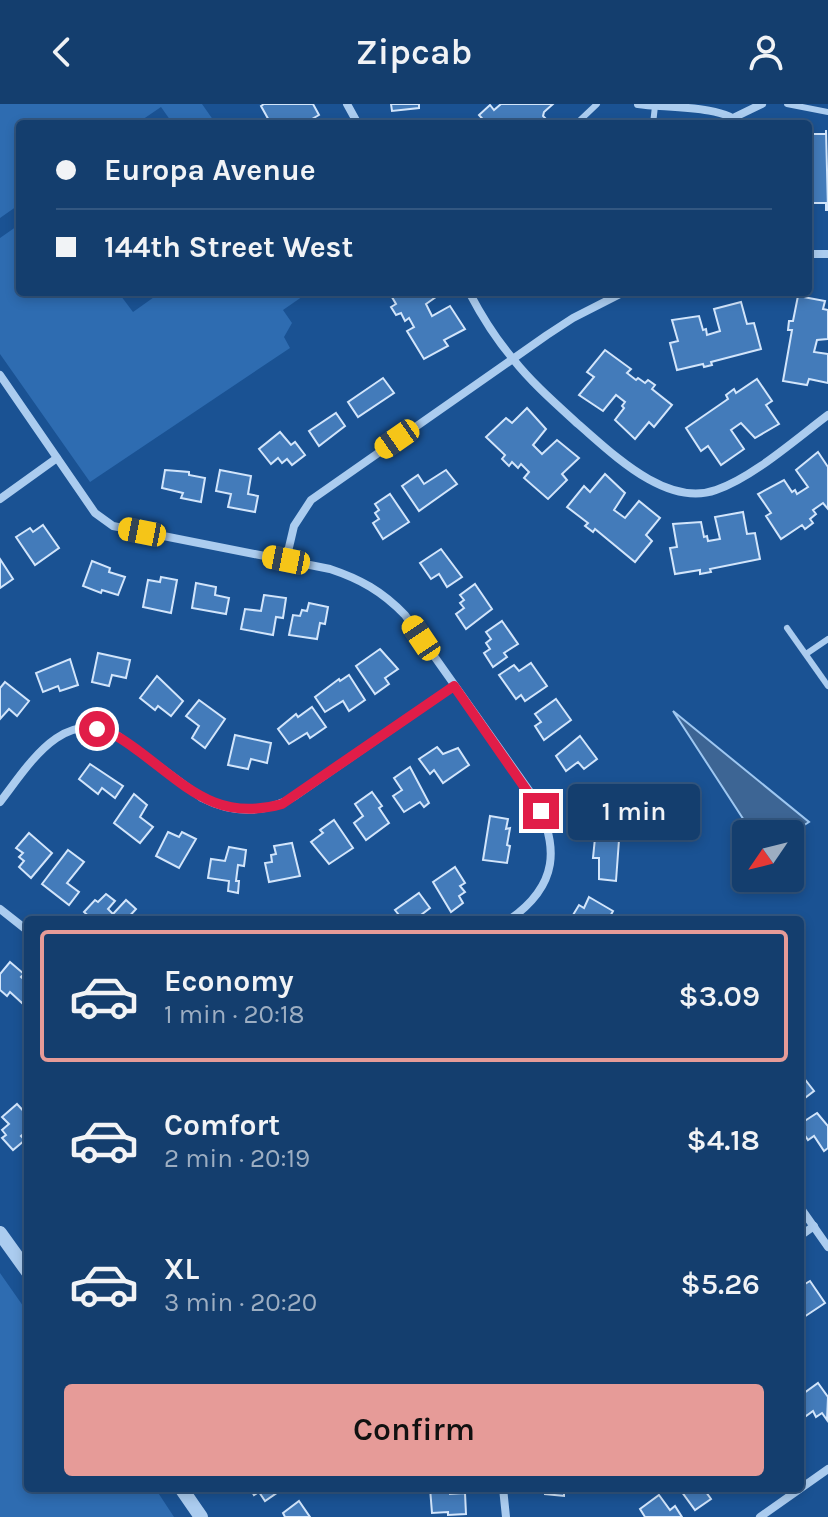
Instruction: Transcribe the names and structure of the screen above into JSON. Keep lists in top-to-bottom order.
{
  "north": "bottom left",
  "page": {
    "header": "Zipcab",
    "banner": ["Europa Avenue", "144th Street West"],
    "bubble": "1 min",
    "list": [
      {
        "name": "Economy",
        "note": "1 min · 20:18",
        "value": "$3.09"
      },
      {
        "name": "Comfort",
        "note": "2 min · 20:19",
        "value": "$4.18"
      },
      {
        "name": "XL",
        "note": "3 min · 20:20",
        "value": "$5.26"
      }
    ],
    "buttons": "Confirm"
  }
}
